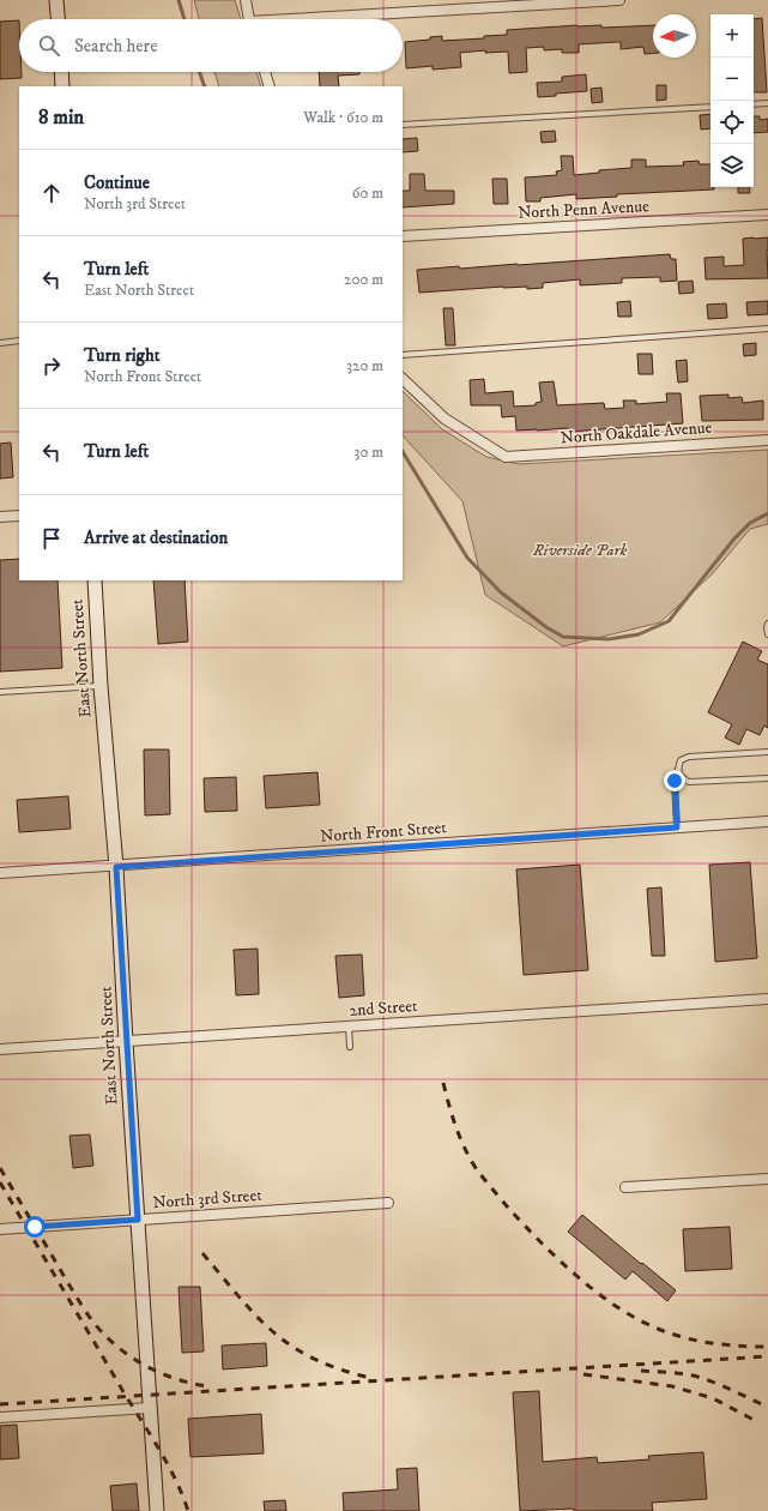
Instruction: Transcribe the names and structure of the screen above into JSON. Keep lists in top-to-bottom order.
{
  "streets": {
    "street": [
      "North Penn Avenue",
      "North Oakdale Avenue",
      "East North Street",
      "North Front Street",
      "2nd Street",
      "North 3rd Street"
    ]
  },
  "crossings": [
    ["East North Street", "North Front Street"],
    ["East North Street", "2nd Street"],
    ["East North Street", "North 3rd Street"]
  ],
  "parks": ["Riverside Park"],
  "north": "left",
  "page": {
    "map_buttons": ["+", "−"],
    "search": "Search here",
    "heading": ["8 min", "Walk · 610 m"],
    "list": [
      ["Continue", "North 3rd Street", "60 m"],
      ["Turn left", "East North Street", "200 m"],
      ["Turn right", "North Front Street", "320 m"],
      ["Turn left", "30 m"],
      "Arrive at destination"
    ]
  }
}
